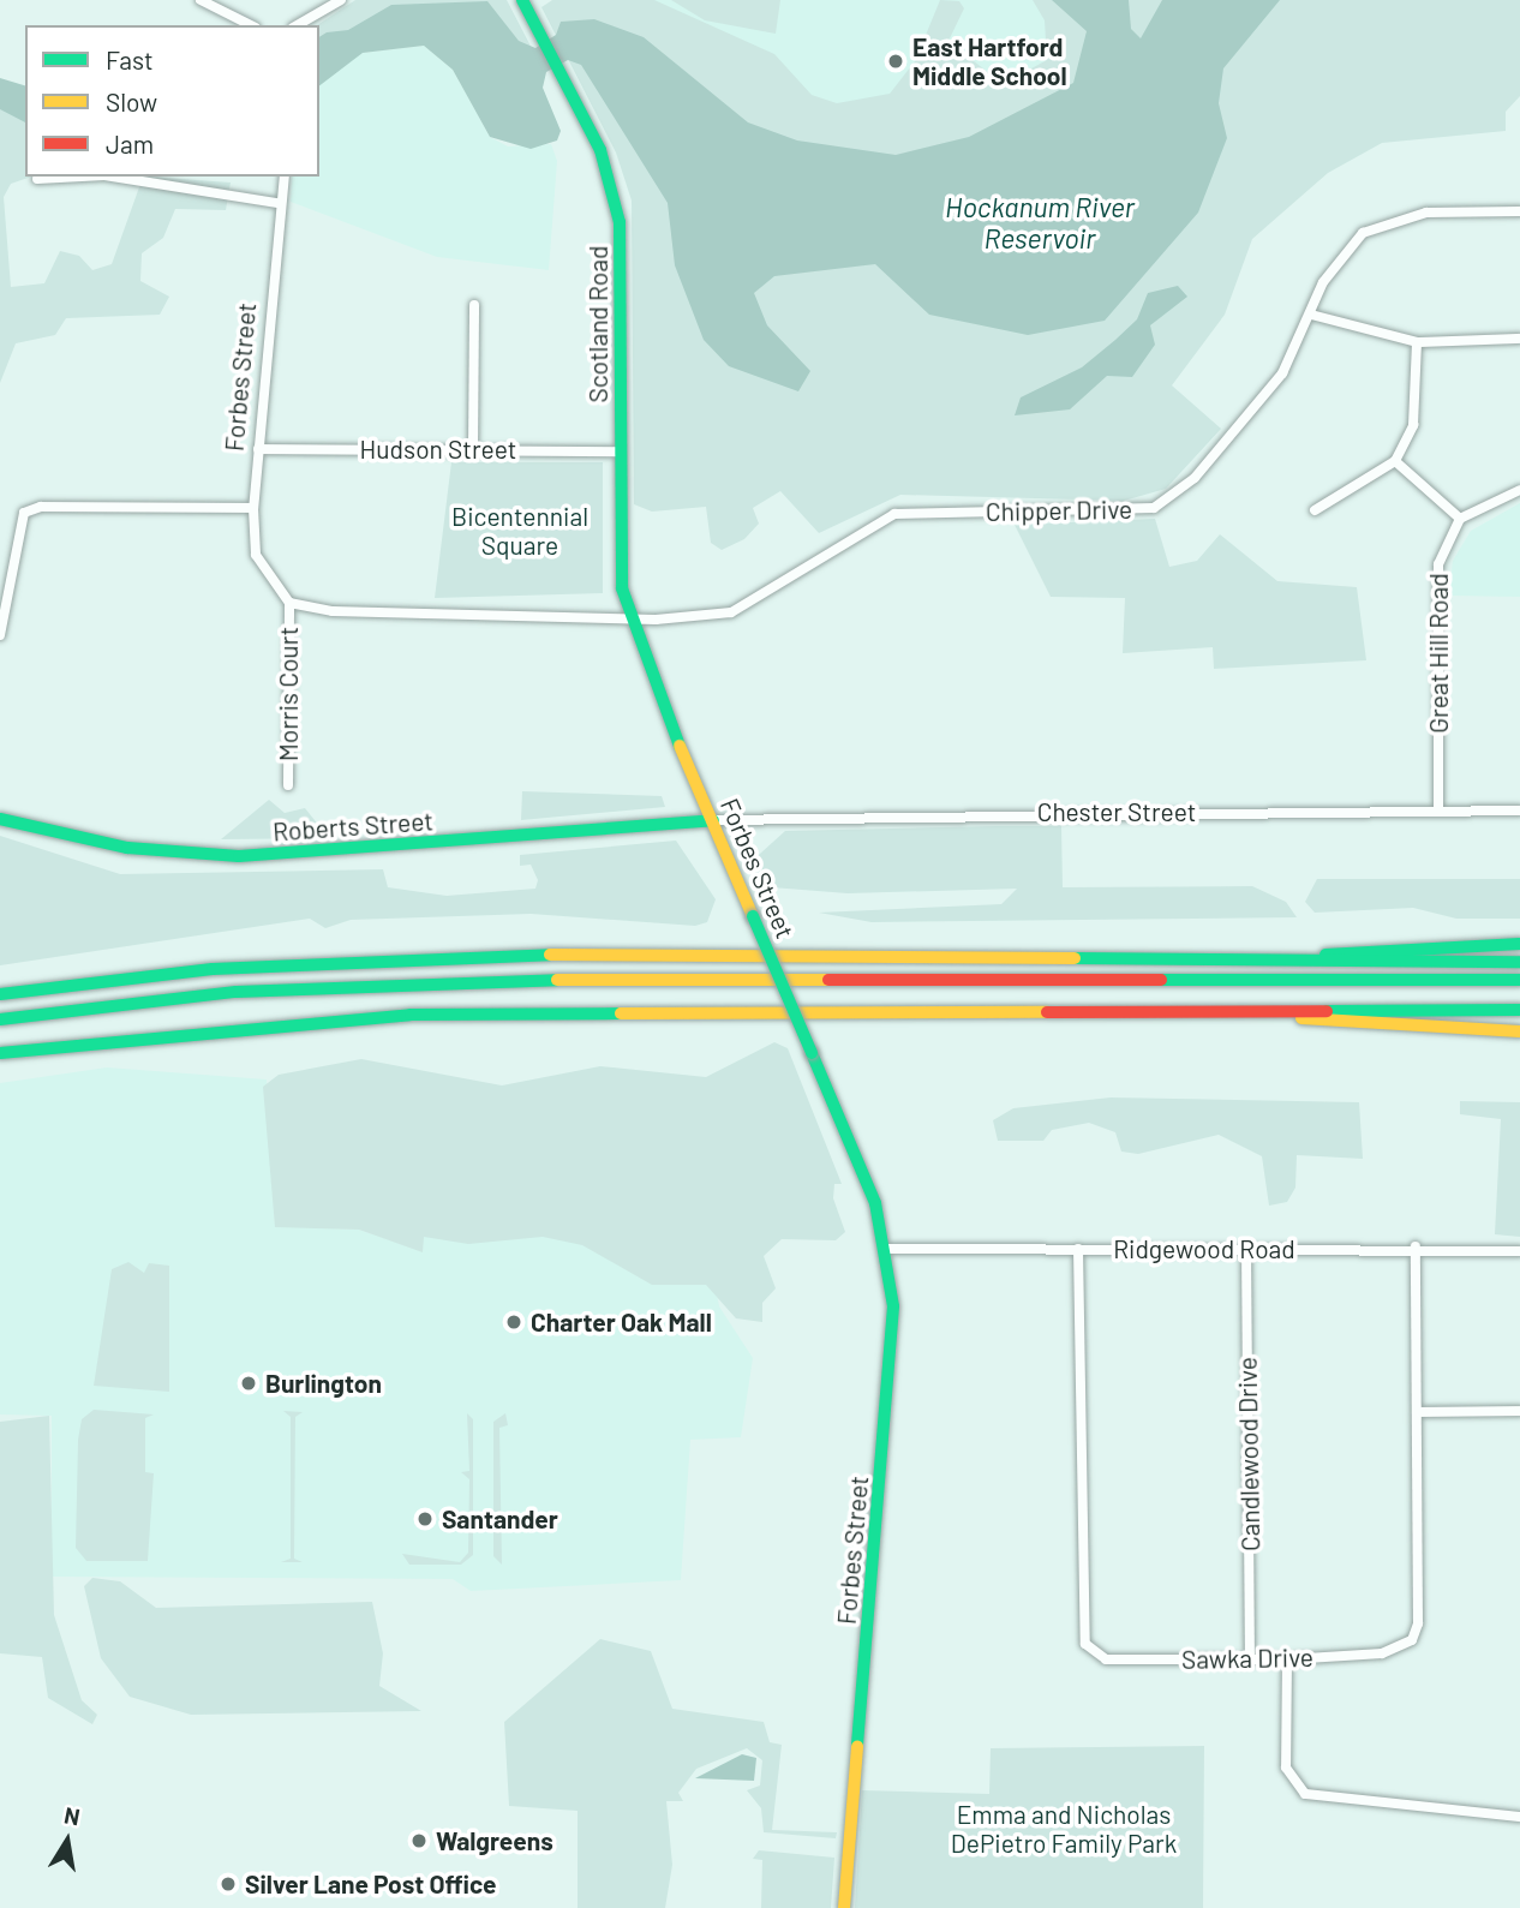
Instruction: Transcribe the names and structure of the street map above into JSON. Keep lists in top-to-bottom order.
{
  "streets": {
    "main road": ["Scotland Road", "Forbes Street", "Roberts Street"],
    "street": [
      "Hudson Street",
      "Chipper Drive",
      "Great Hill Road",
      "Morris Court",
      "Chester Street",
      "Ridgewood Road",
      "Candlewood Drive",
      "Sawka Drive"
    ]
  },
  "crossings": [
    ["Scotland Road", "Forbes Street"],
    ["Scotland Road", "Hudson Street"],
    ["Scotland Road", "Chipper Drive"],
    ["Forbes Street", "Hudson Street"],
    ["Forbes Street", "Chipper Drive"],
    ["Forbes Street", "Morris Court"],
    ["Forbes Street", "Chester Street"],
    ["Forbes Street", "Roberts Street"],
    ["Forbes Street", "Ridgewood Road"],
    ["Great Hill Road", "Chester Street"],
    ["Chester Street", "Roberts Street"],
    ["Ridgewood Road", "Candlewood Drive"],
    ["Ridgewood Road", "Sawka Drive"],
    ["Candlewood Drive", "Sawka Drive"]
  ],
  "water": ["Hockanum River Reservoir"],
  "parks": ["Bicentennial Square", "Emma and Nicholas DePietro Family Park"],
  "places": [
    "East Hartford Middle School",
    "Charter Oak Mall",
    "Burlington",
    "Santander",
    "Walgreens",
    "Silver Lane Post Office"
  ],
  "legend": ["Fast", "Slow", "Jam"],
  "north": "top"
}
